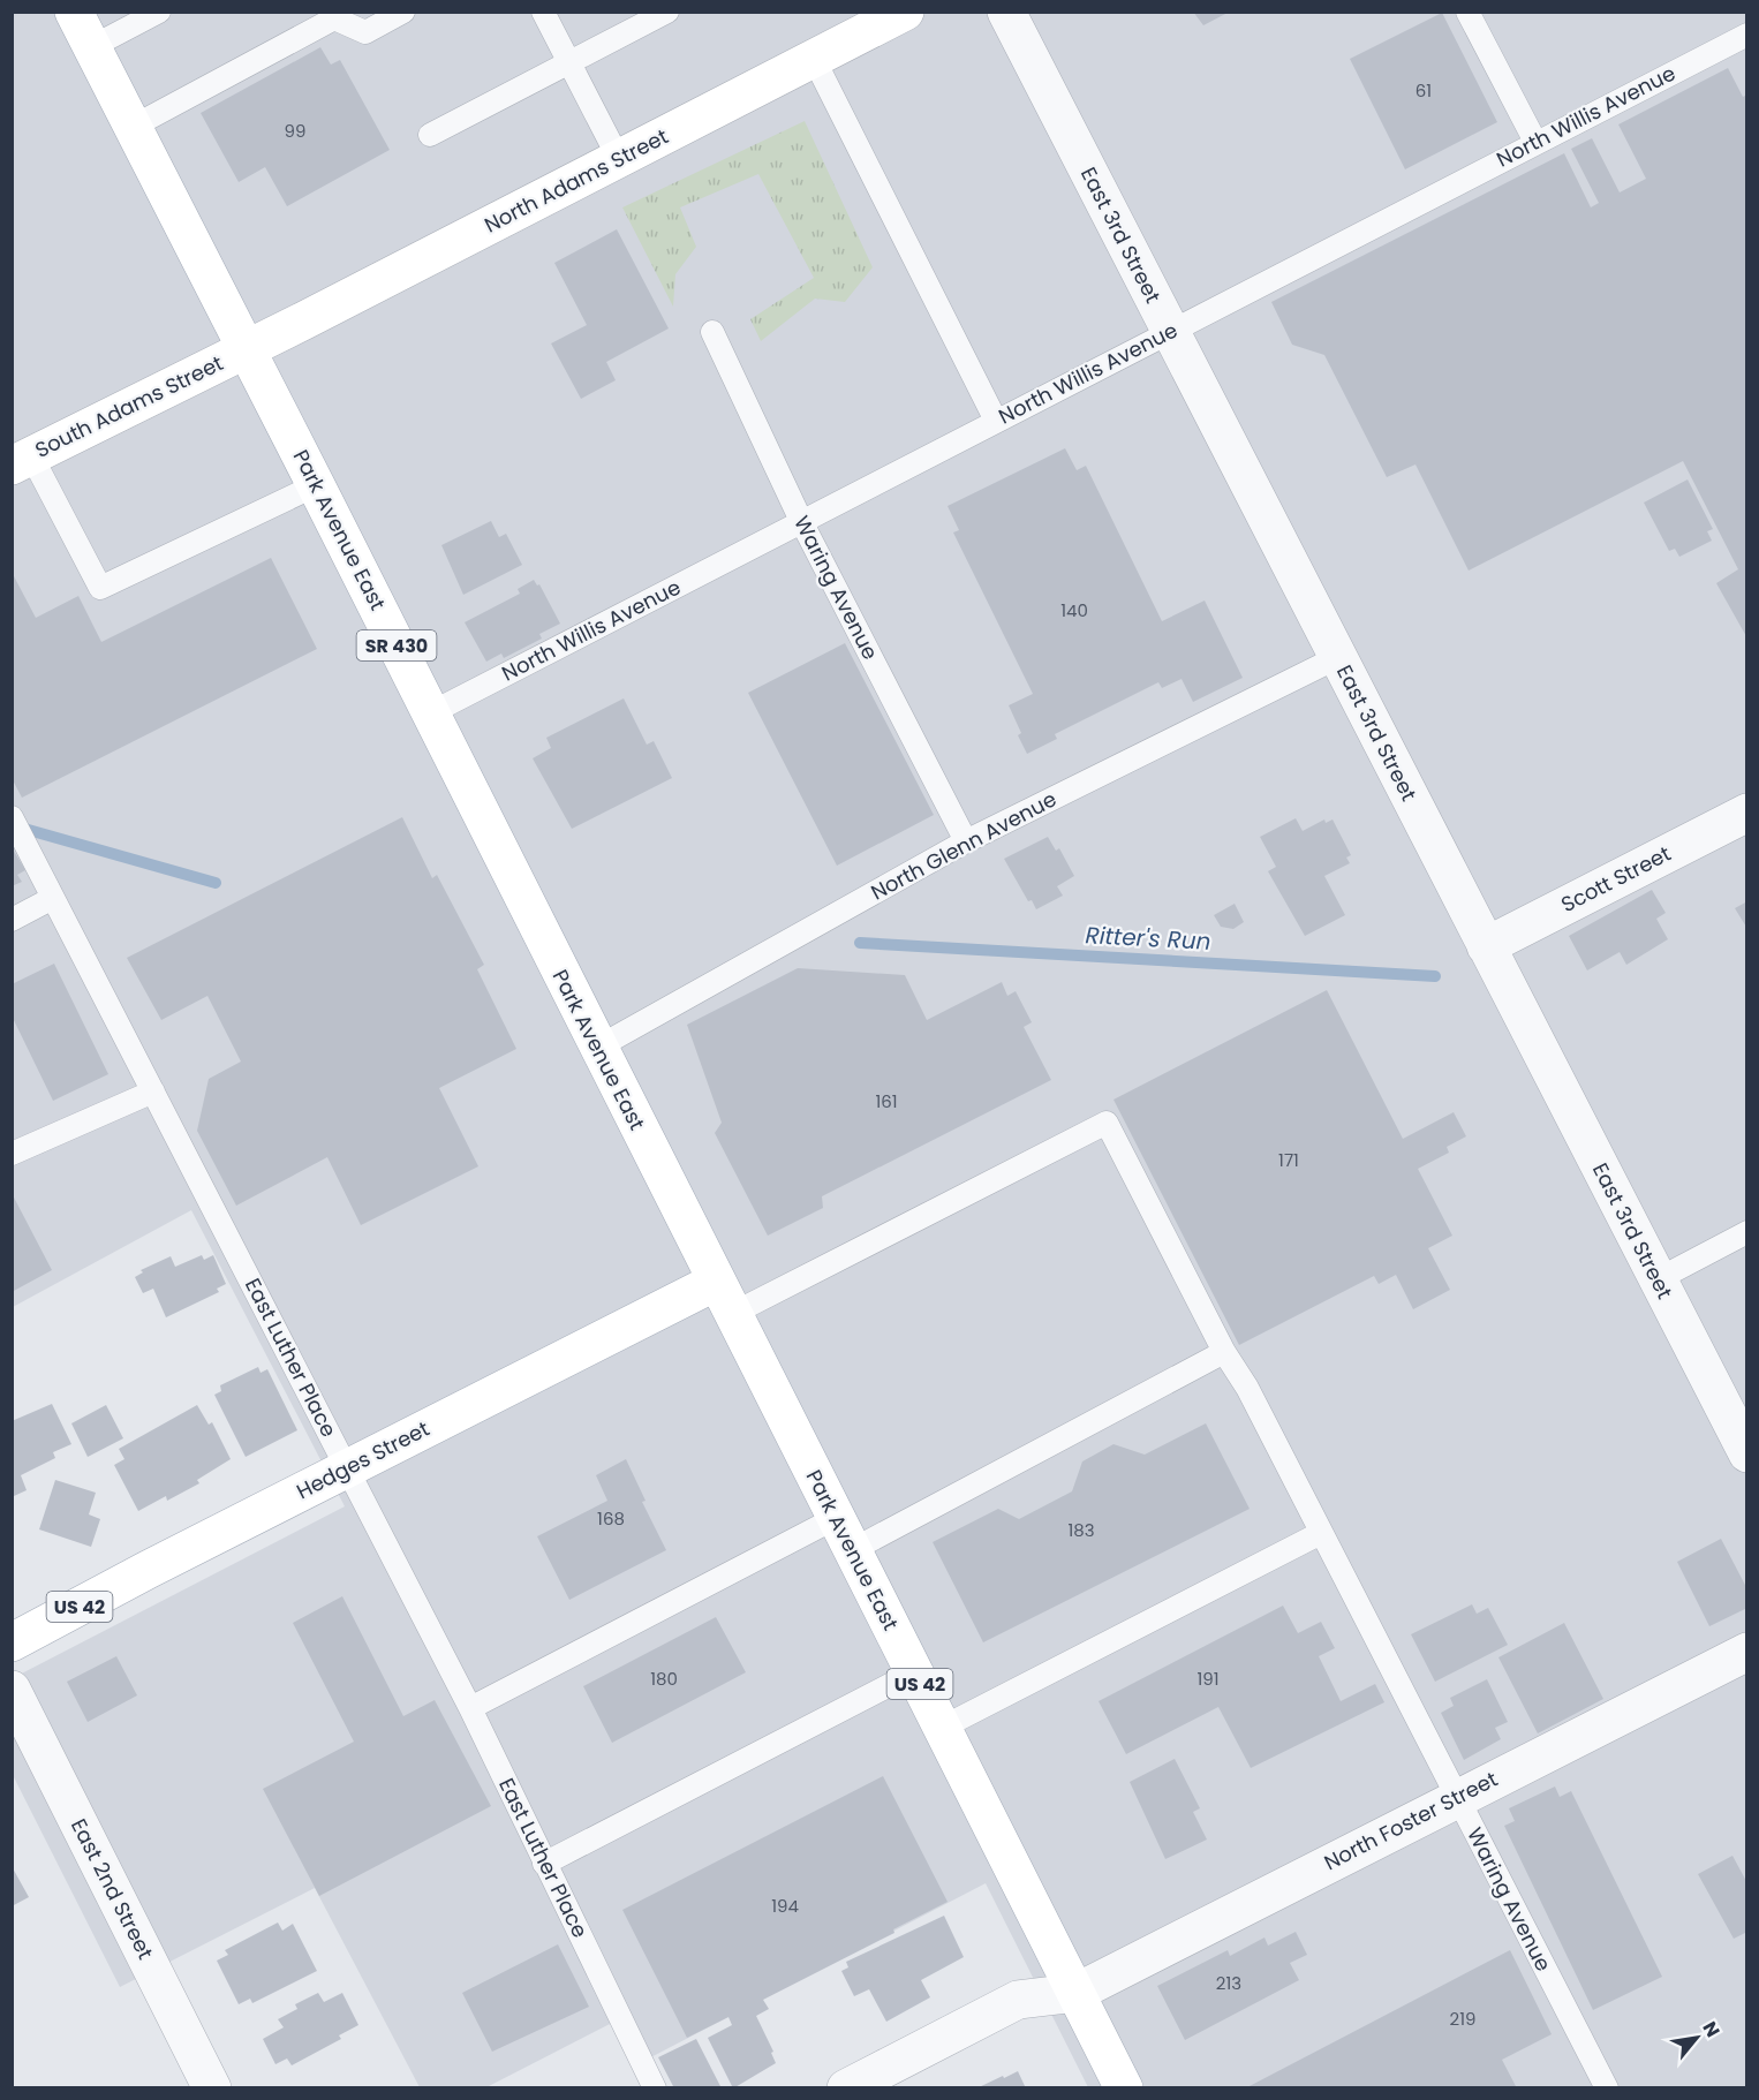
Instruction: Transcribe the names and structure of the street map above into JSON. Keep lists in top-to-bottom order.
{
  "streets": {
    "main road": [
      "North Adams Street",
      "South Adams Street",
      "Park Avenue East",
      "SR 430",
      "Hedges Street",
      "US 42"
    ],
    "street": [
      "East 3rd Street",
      "Scott Street",
      "North Foster Street",
      "East 2nd Street"
    ],
    "lane": [
      "North Willis Avenue",
      "Waring Avenue",
      "North Glenn Avenue",
      "East Luther Place"
    ]
  },
  "crossings": [
    ["North Willis Avenue", "East 3rd Street"],
    ["North Willis Avenue", "Park Avenue East"],
    ["North Willis Avenue", "Waring Avenue"],
    ["North Adams Street", "South Adams Street"],
    ["North Adams Street", "Park Avenue East"],
    ["East 3rd Street", "North Glenn Avenue"],
    ["East 3rd Street", "Scott Street"],
    ["South Adams Street", "Park Avenue East"],
    ["Park Avenue East", "Waring Avenue"],
    ["Park Avenue East", "North Glenn Avenue"],
    ["Park Avenue East", "Hedges Street"],
    ["Park Avenue East", "North Foster Street"],
    ["Waring Avenue", "North Glenn Avenue"],
    ["Waring Avenue", "North Foster Street"],
    ["East Luther Place", "Hedges Street"]
  ],
  "water": ["Ritter's Run"],
  "house_numbers": [
    "61",
    "99",
    "140",
    "161",
    "171",
    "168",
    "183",
    "180",
    "191",
    "194",
    "213",
    "219"
  ],
  "north": "top right"
}
